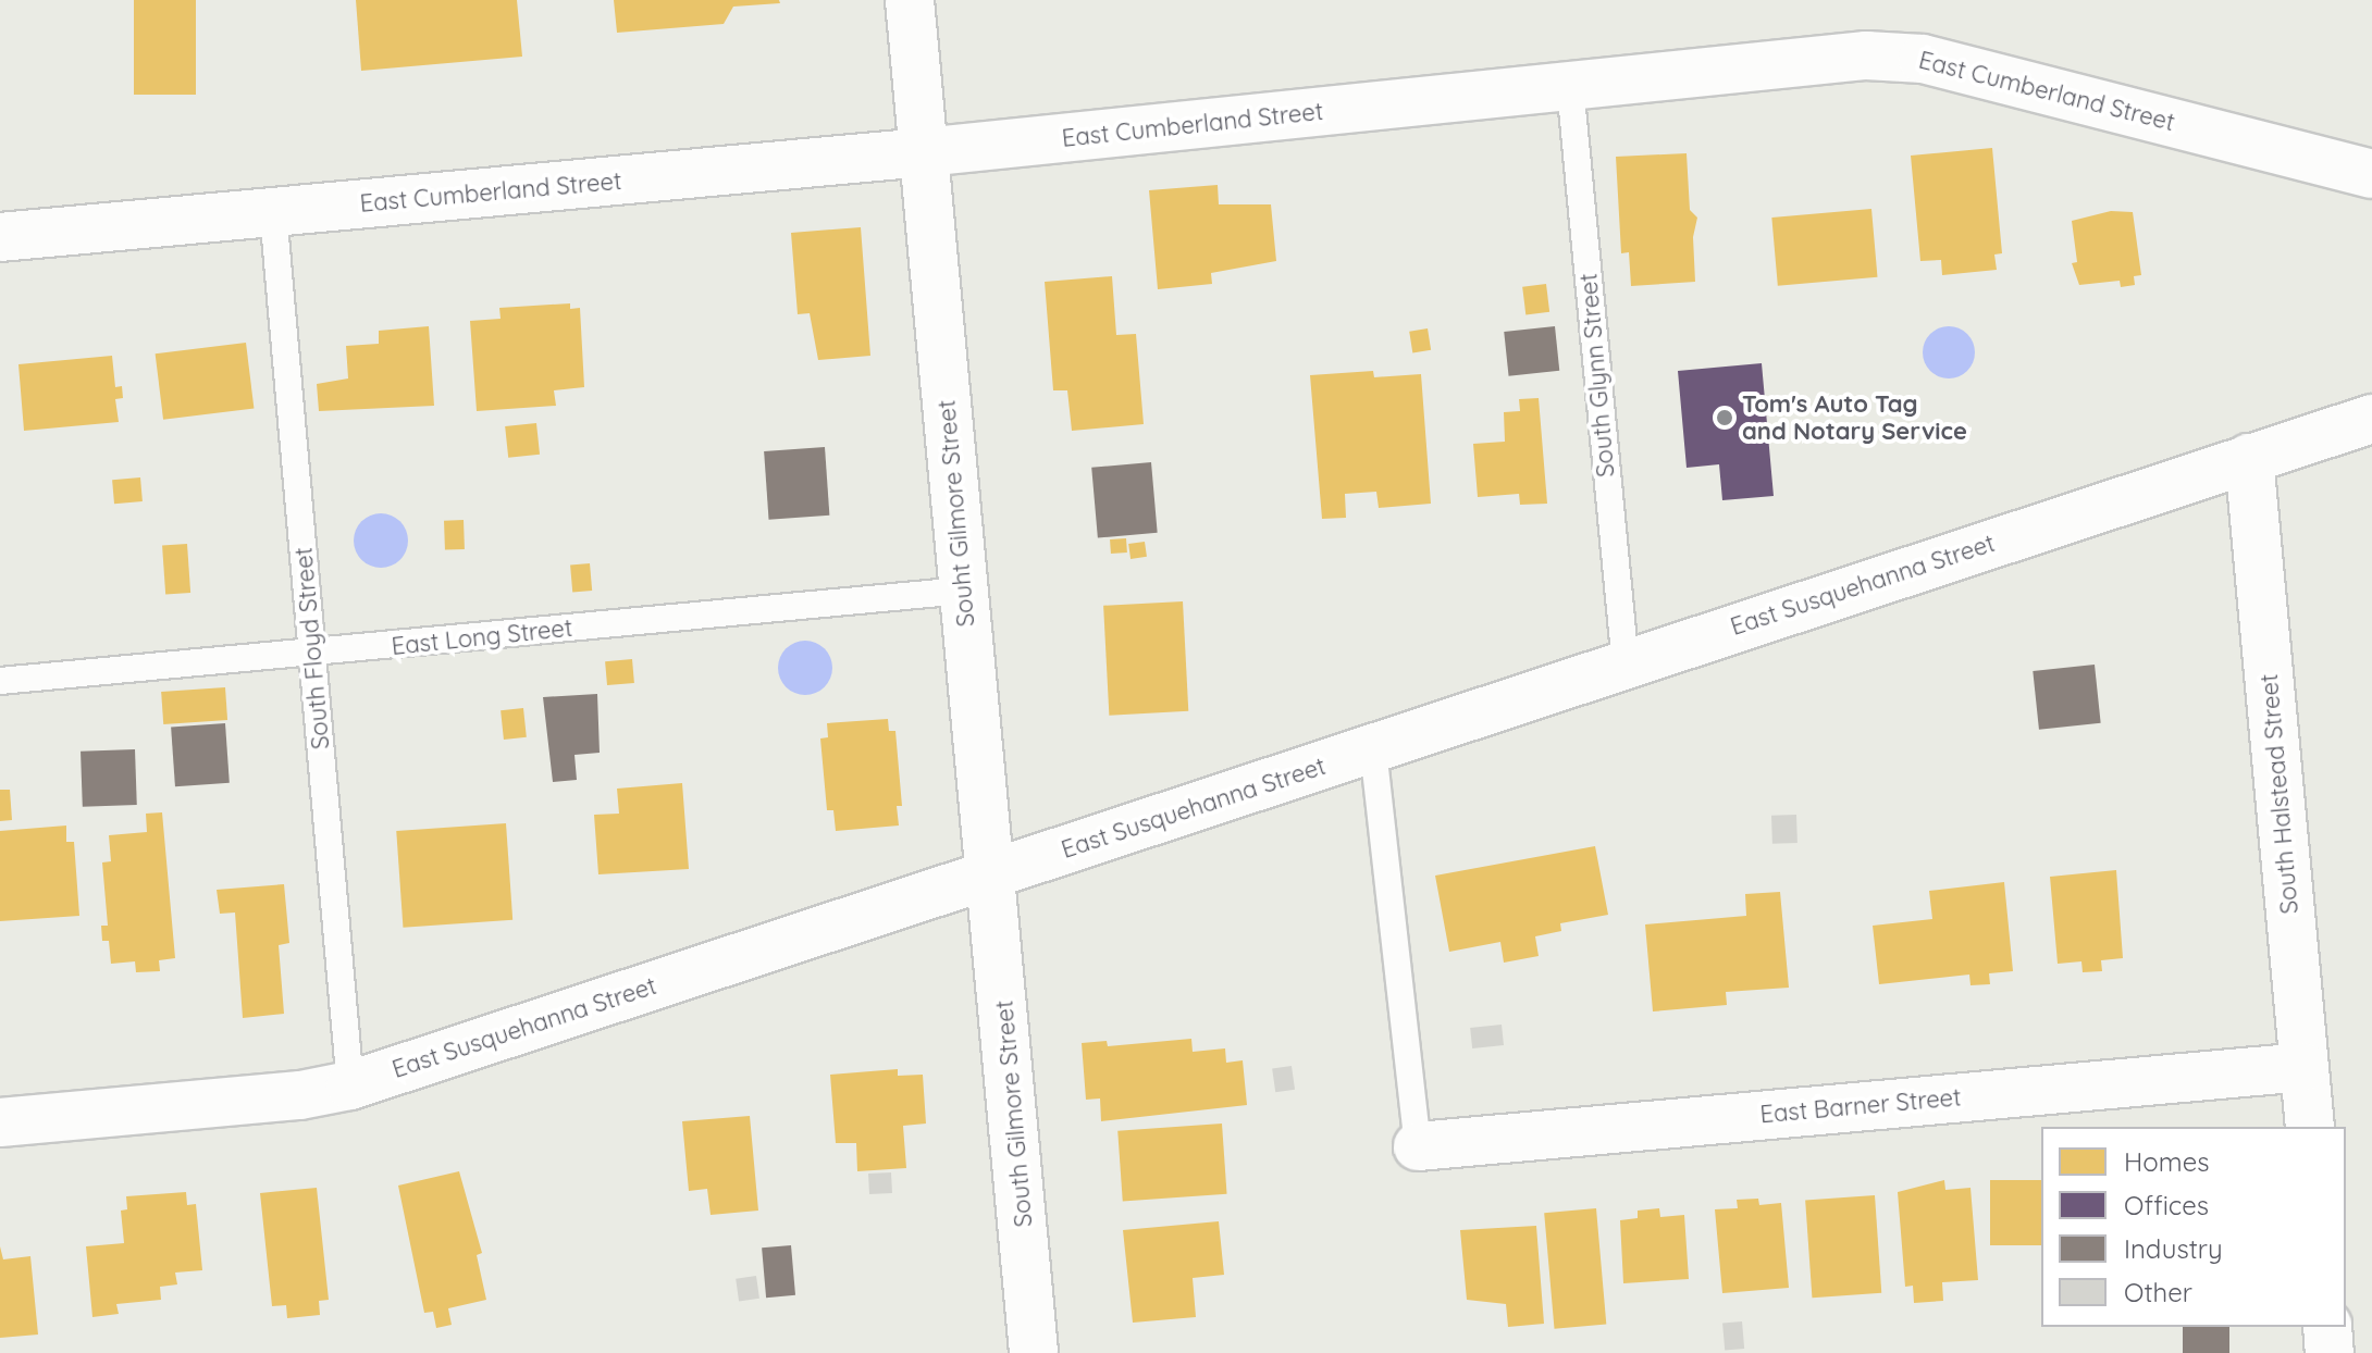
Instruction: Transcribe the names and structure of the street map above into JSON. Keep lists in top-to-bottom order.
{
  "streets": {
    "street": [
      "East Cumberland Street",
      "Souht Gilmore Street",
      "East Susquehanna Street",
      "South Halstead Street",
      "East Barner Street",
      "South Gilmore Street"
    ],
    "lane": ["South Glynn Street", "East Long Street", "South Floyd Street"]
  },
  "crossings": [
    ["East Cumberland Street", "South Glynn Street"],
    ["East Cumberland Street", "Souht Gilmore Street"],
    ["East Cumberland Street", "South Floyd Street"],
    ["South Glynn Street", "East Susquehanna Street"],
    ["Souht Gilmore Street", "East Susquehanna Street"],
    ["Souht Gilmore Street", "East Long Street"],
    ["Souht Gilmore Street", "South Gilmore Street"],
    ["East Susquehanna Street", "South Floyd Street"],
    ["East Susquehanna Street", "South Halstead Street"],
    ["East Susquehanna Street", "South Gilmore Street"],
    ["East Long Street", "South Floyd Street"],
    ["South Halstead Street", "East Barner Street"]
  ],
  "places": ["Tom's Auto Tag and Notary Service"],
  "legend": [
    "Homes",
    "Offices",
    "Industry",
    "Other"
  ]
}
